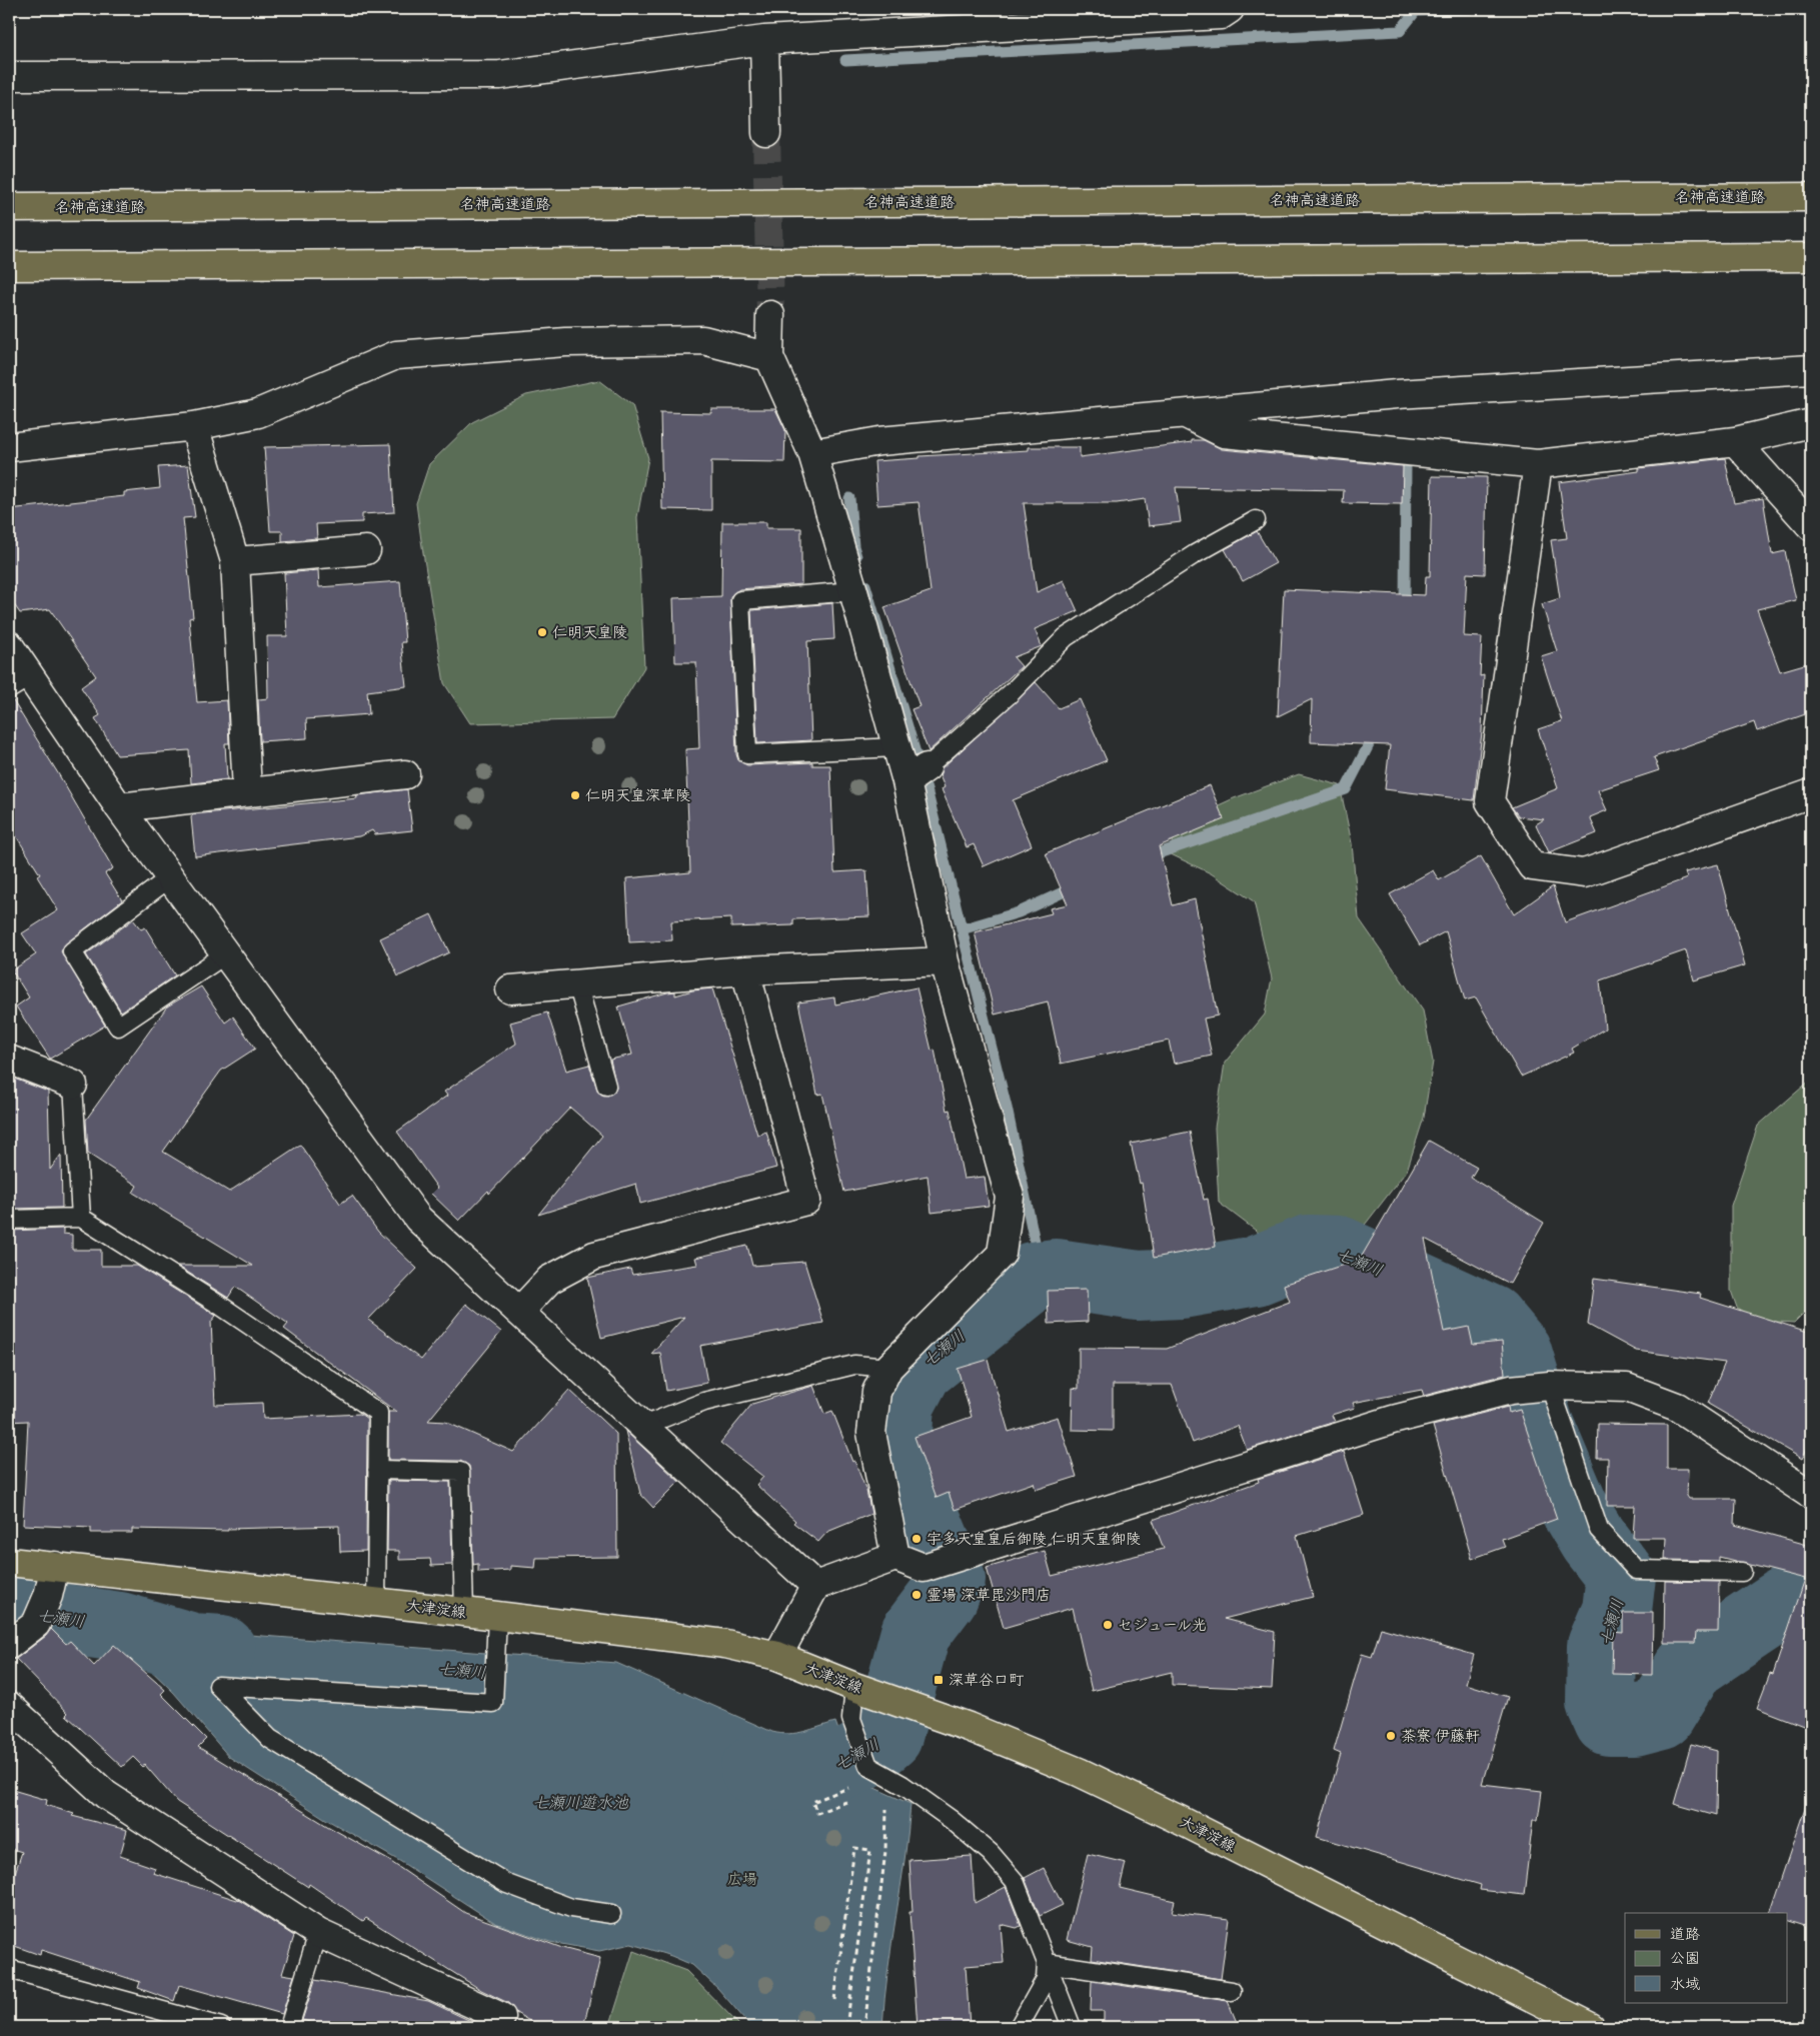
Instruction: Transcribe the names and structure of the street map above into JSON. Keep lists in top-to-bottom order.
{
  "streets": {
    "main road": ["名神高速道路", "大津淀線"]
  },
  "water": ["七瀬川", "七瀬川遊水池"],
  "parks": ["広場"],
  "places": {
    "other": [
      "仁明天皇陵",
      "仁明天皇深草陵",
      "宇多天皇皇后御陵 仁明天皇御陵",
      "霊場 深草毘沙門店",
      "セジュール光",
      "茶寮 伊藤軒"
    ],
    "transit": ["深草谷口町"]
  },
  "legend": ["道路", "公園", "水域"]
}
